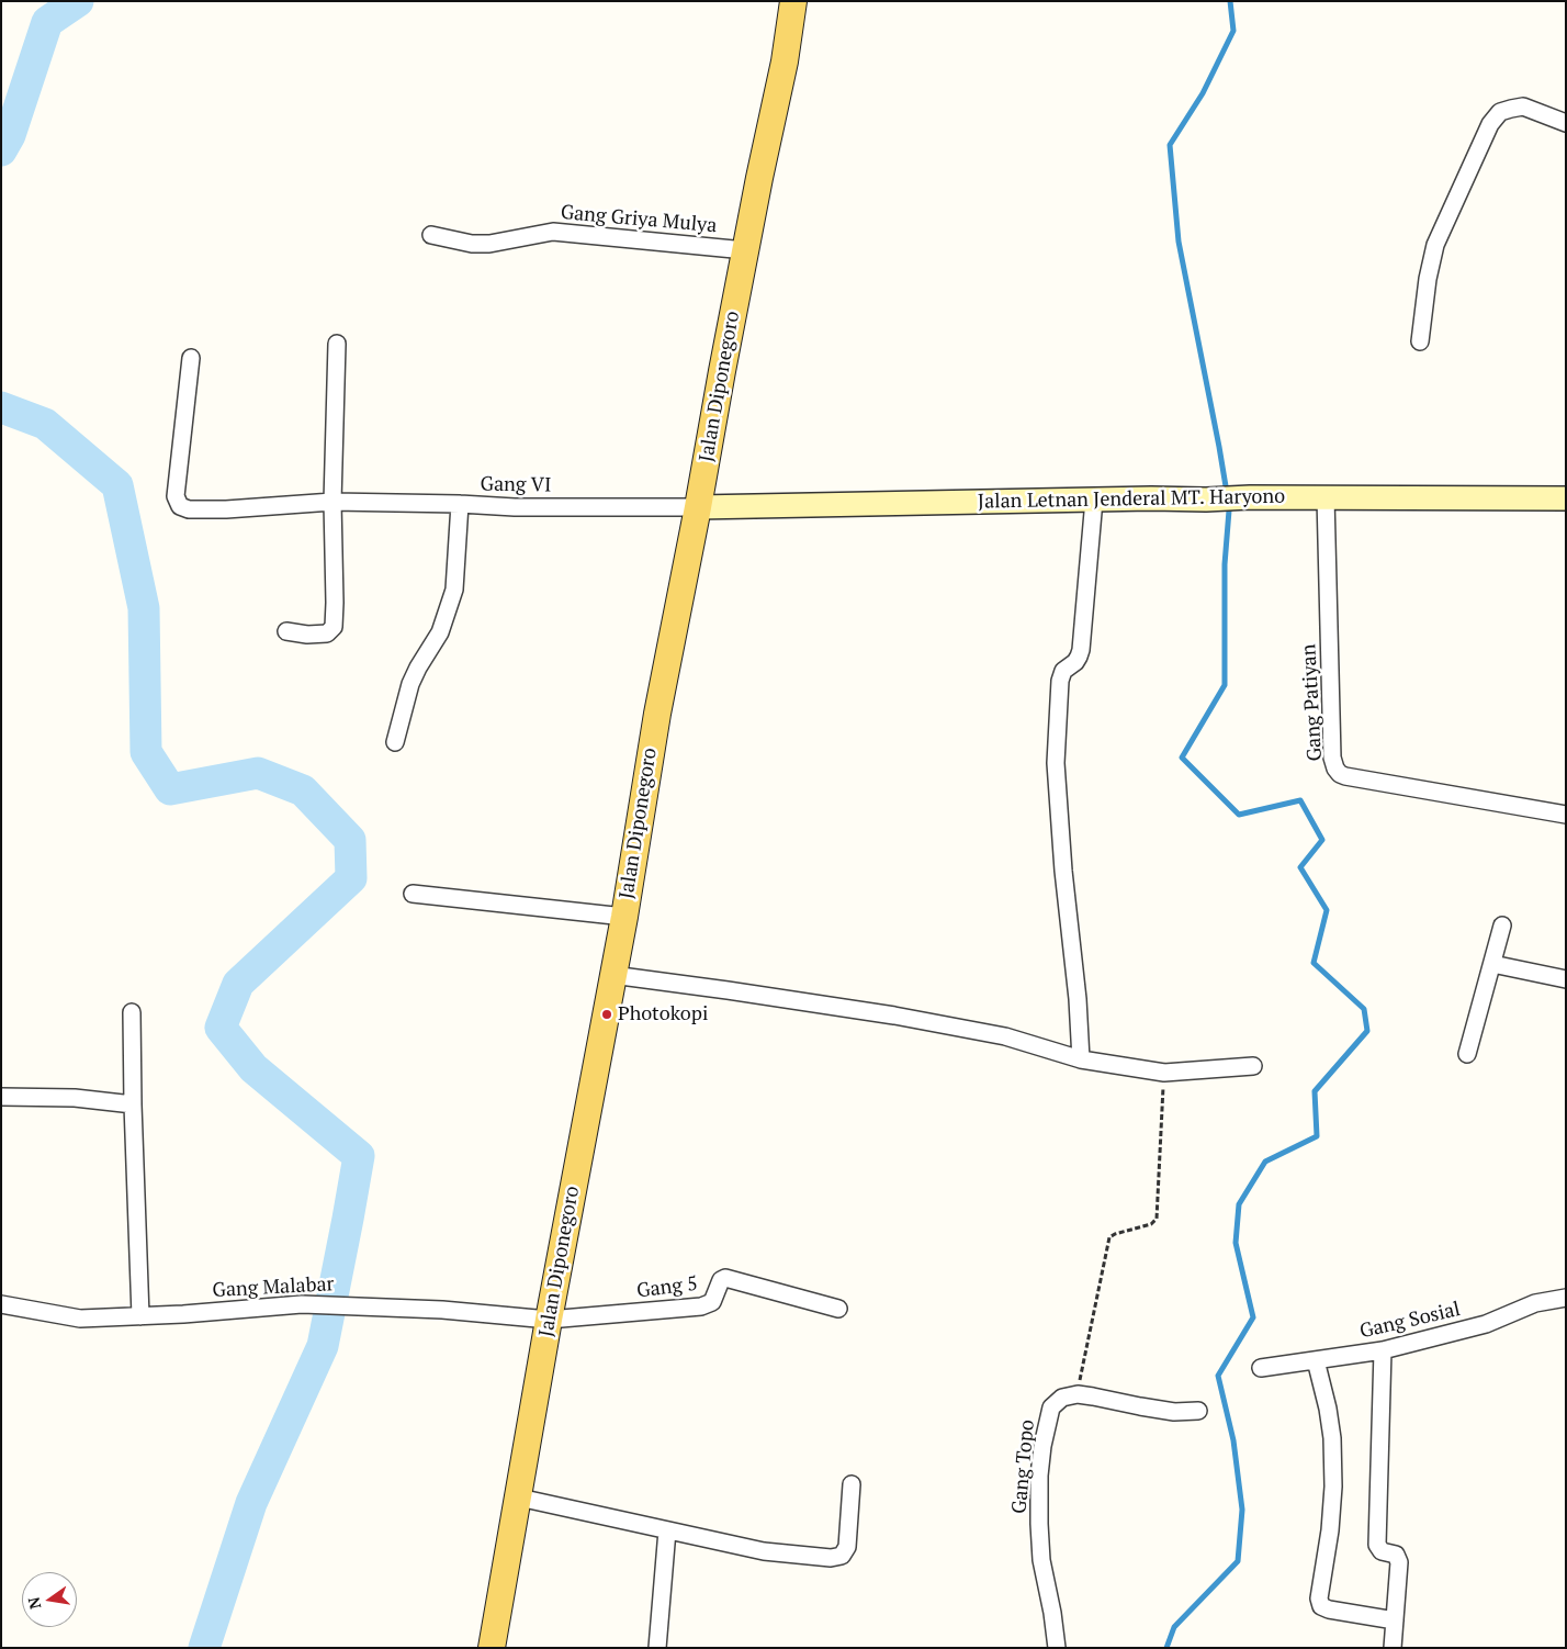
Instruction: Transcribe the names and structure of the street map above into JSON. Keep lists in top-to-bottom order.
{
  "streets": {
    "main road": ["Jalan Diponegoro", "Jalan Letnan Jenderal MT. Haryono"],
    "street": [
      "Gang Griya Mulya",
      "Gang VI",
      "Gang Patiyan",
      "Gang Malabar",
      "Gang 5",
      "Gang Sosial",
      "Gang Topo"
    ]
  },
  "crossings": [
    ["Gang Griya Mulya", "Jalan Diponegoro"],
    ["Jalan Diponegoro", "Gang VI"],
    ["Jalan Diponegoro", "Jalan Letnan Jenderal MT. Haryono"],
    ["Jalan Diponegoro", "Gang Malabar"],
    ["Jalan Diponegoro", "Gang 5"],
    ["Gang VI", "Jalan Letnan Jenderal MT. Haryono"],
    ["Jalan Letnan Jenderal MT. Haryono", "Gang Patiyan"],
    ["Gang Malabar", "Gang 5"]
  ],
  "places": ["Photokopi"],
  "north": "left"
}
